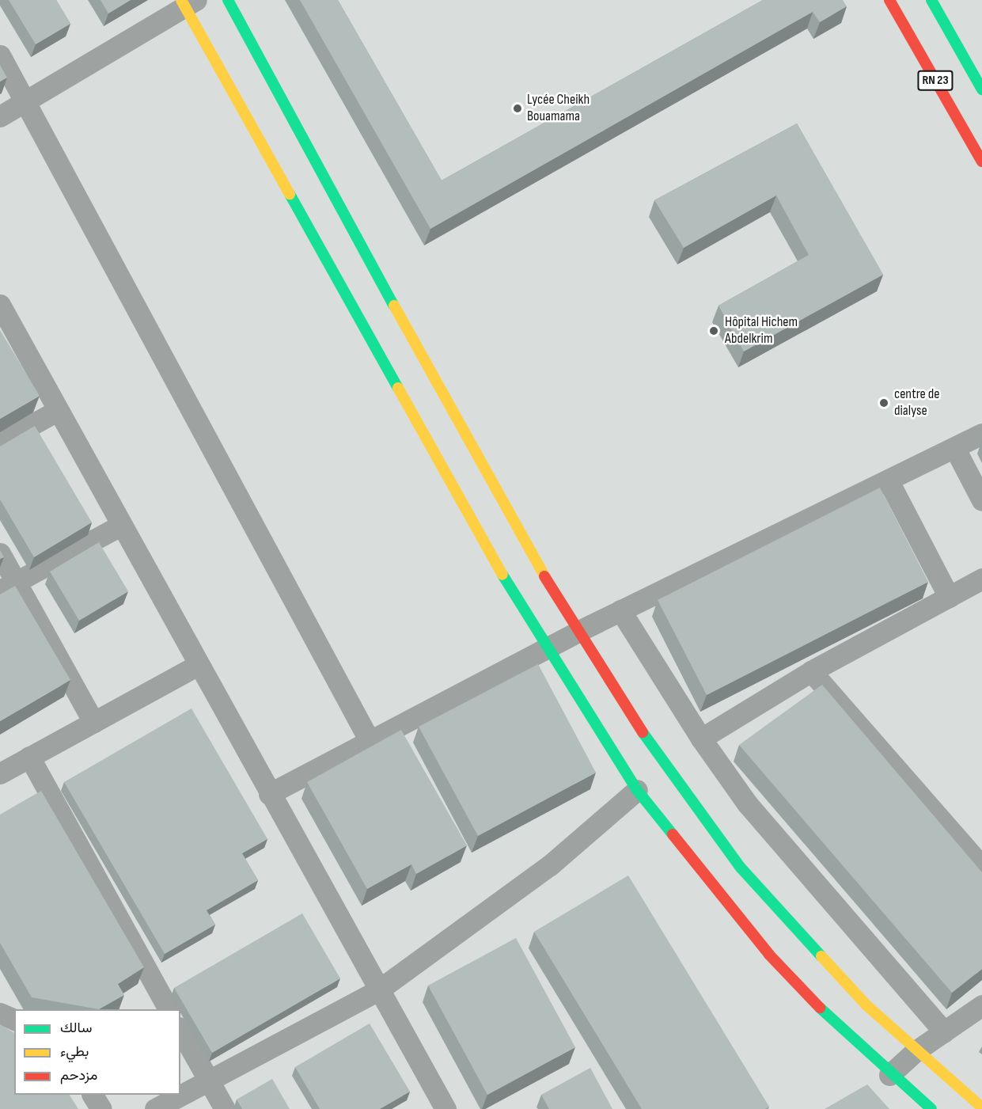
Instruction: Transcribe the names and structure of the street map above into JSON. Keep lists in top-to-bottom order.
{
  "streets": {
    "main road": ["RN 23"]
  },
  "places": ["Lycée Cheikh Bouamama", "Hôpital Hichem Abdelkrim", "centre de dialyse"],
  "legend": ["سالك", "بطيء", "مزدحم"]
}
